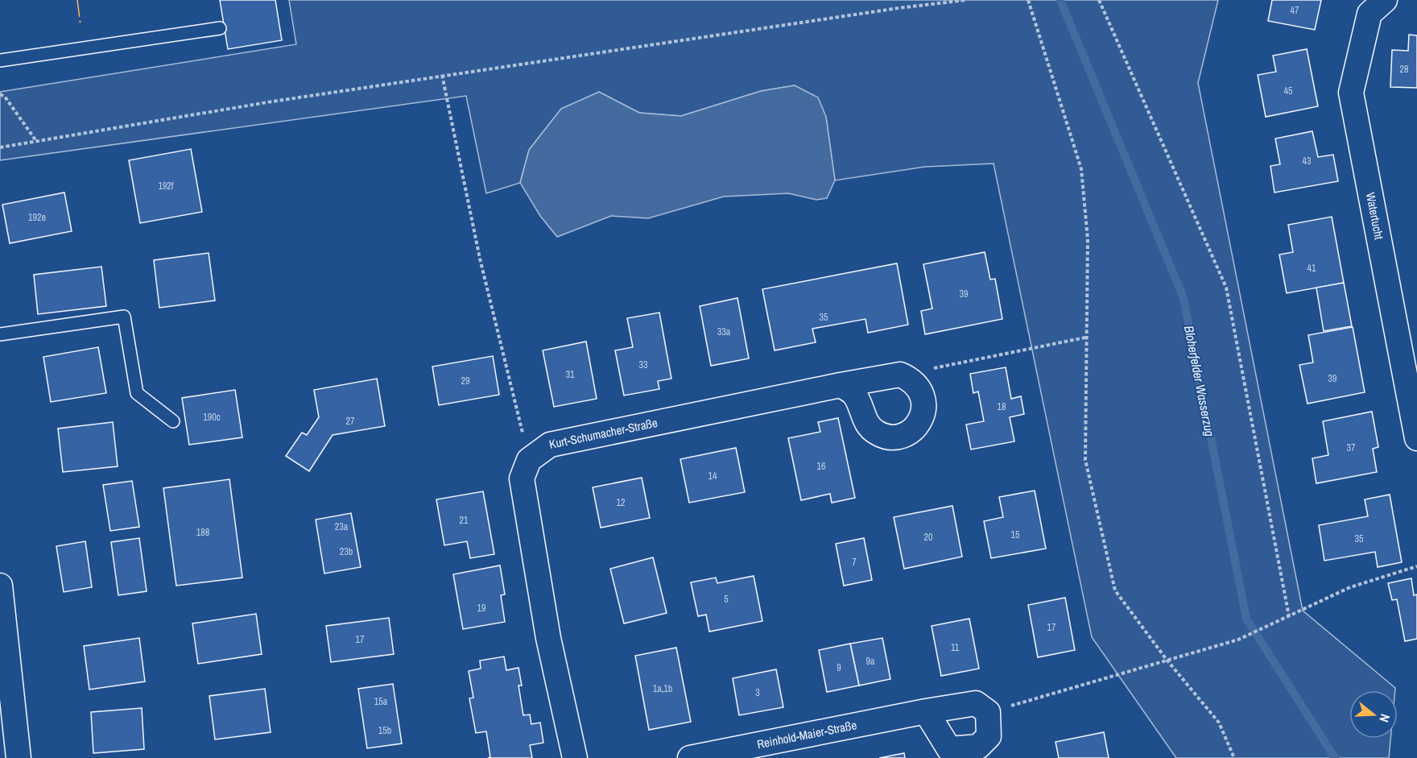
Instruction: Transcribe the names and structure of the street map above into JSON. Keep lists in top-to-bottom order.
{
  "streets": {
    "street": ["Watertucht", "Kurt-Schumacher-Straße", "Reinhold-Maier-Straße"]
  },
  "water": ["Bloherfelder Wasserzug"],
  "house_numbers": [
    "47",
    "28",
    "45",
    "43",
    "192f",
    "192e",
    "41",
    "39",
    "35",
    "33a",
    "33",
    "31",
    "39",
    "29",
    "18",
    "190c",
    "27",
    "37",
    "16",
    "14",
    "12",
    "21",
    "23a",
    "188",
    "15",
    "20",
    "35",
    "23b",
    "7",
    "5",
    "19",
    "17",
    "17",
    "11",
    "9a",
    "9",
    "1a,1b",
    "3",
    "15a",
    "15b"
  ],
  "north": "right"
}
